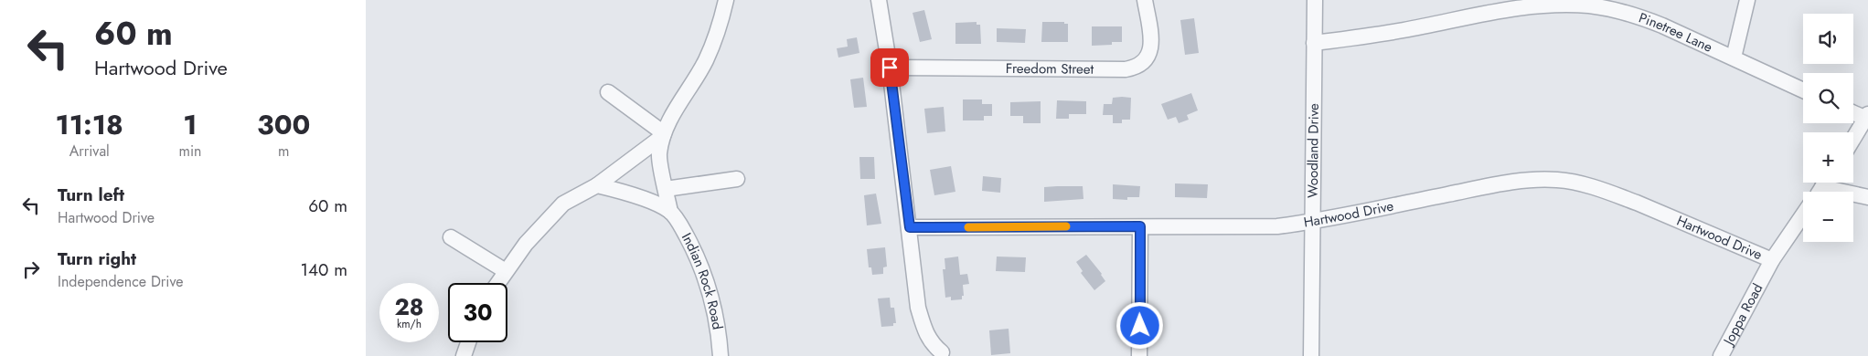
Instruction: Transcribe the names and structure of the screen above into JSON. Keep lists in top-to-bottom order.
{
  "streets": {
    "street": [
      "Pinetree Lane",
      "Freedom Street",
      "Woodland Drive",
      "Hartwood Drive",
      "Indian Rock Road",
      "Joppa Road"
    ]
  },
  "crossings": [
    ["Pinetree Lane", "Woodland Drive"],
    ["Woodland Drive", "Hartwood Drive"],
    ["Hartwood Drive", "Joppa Road"]
  ],
  "page": {
    "turn": ["60 m", "Hartwood Drive"],
    "map_buttons": ["+", "−"],
    "eta": [
      "11:18",
      "Arrival",
      "1",
      "min",
      "300",
      "m"
    ],
    "list": [
      {
        "name": "Turn left",
        "note": "Hartwood Drive",
        "value": "60 m"
      },
      {
        "name": "Turn right",
        "note": "Independence Drive",
        "value": "140 m"
      }
    ],
    "speed": "28 km/h",
    "limit": "30"
  }
}
